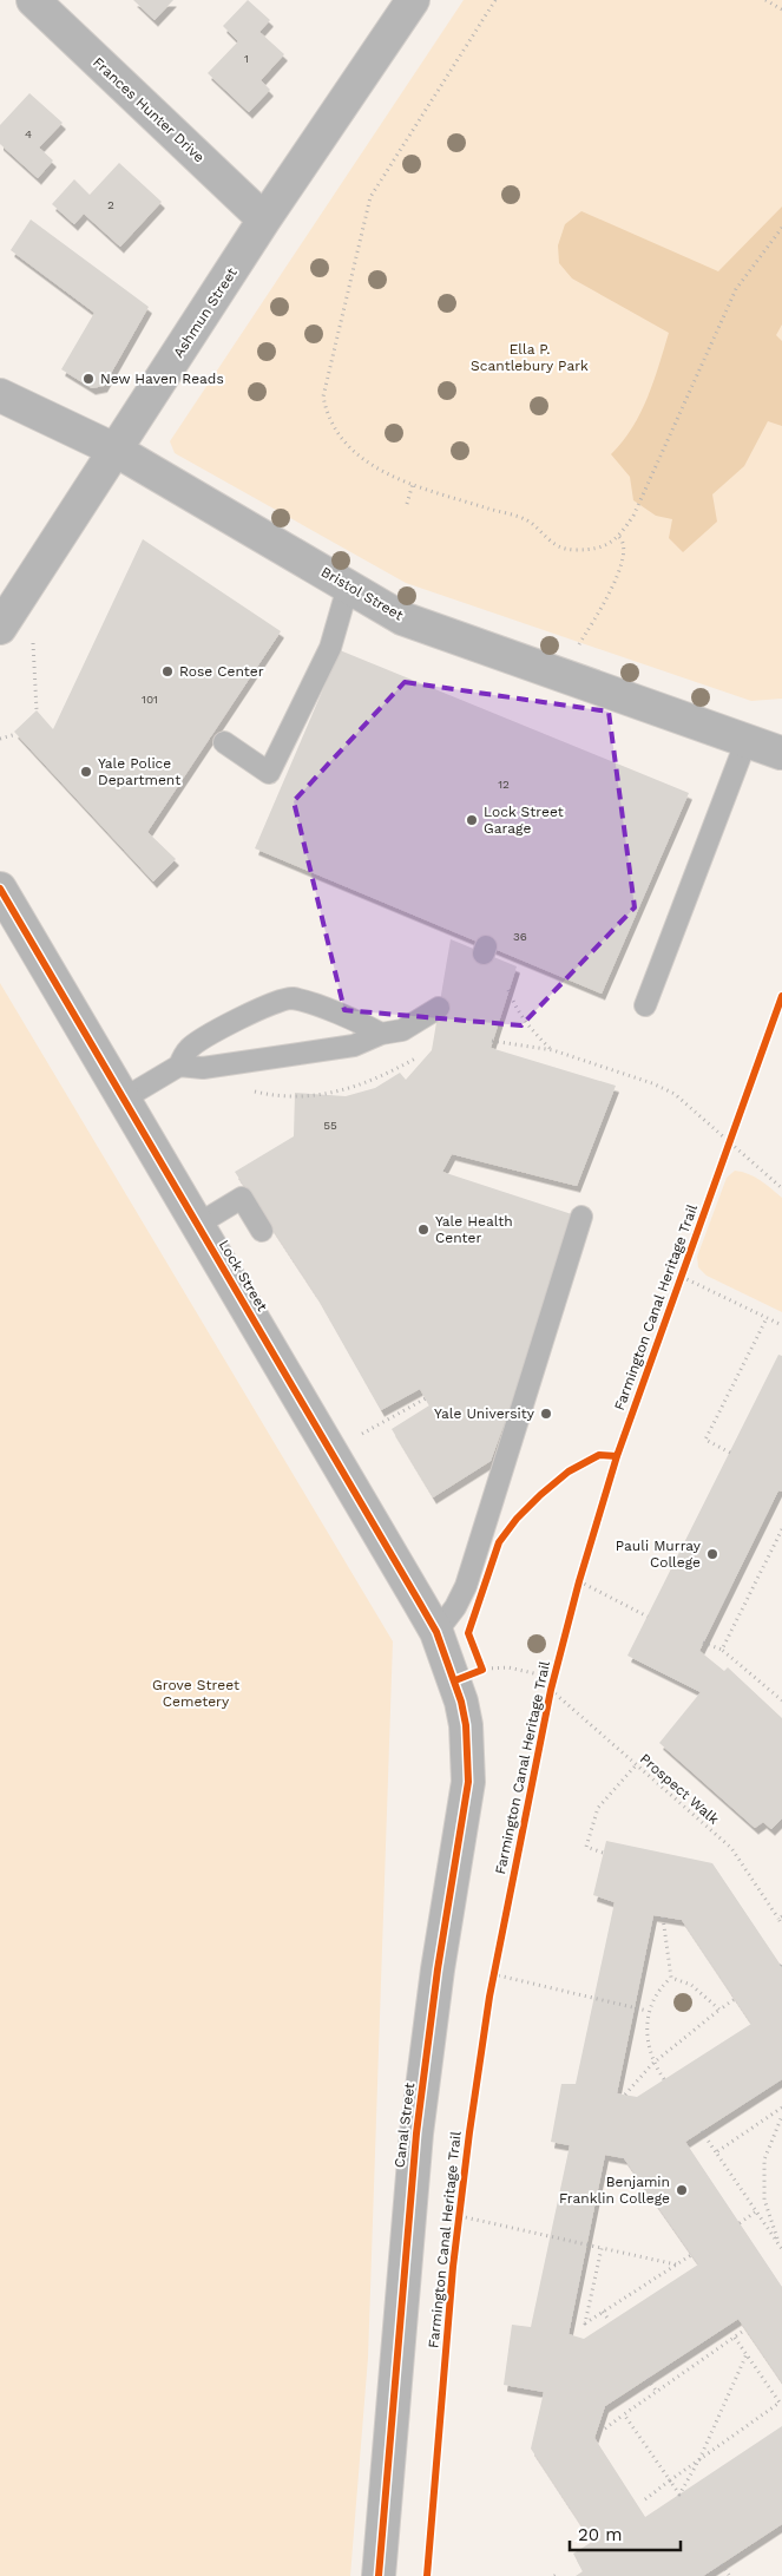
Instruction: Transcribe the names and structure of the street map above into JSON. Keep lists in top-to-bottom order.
{
  "streets": {
    "street": [
      "Frances Hunter Drive",
      "Ashmun Street",
      "Bristol Street",
      "Lock Street",
      "Canal Street"
    ],
    "path": ["Prospect Walk"],
    "cycle path": ["Farmington Canal Heritage Trail"]
  },
  "crossings": [
    ["Frances Hunter Drive", "Ashmun Street"],
    ["Ashmun Street", "Bristol Street"],
    ["Lock Street", "Canal Street"],
    ["Farmington Canal Heritage Trail", "Prospect Walk"]
  ],
  "parks": ["Ella P. Scantlebury Park", "Grove Street Cemetery"],
  "places": [
    "New Haven Reads",
    "Rose Center",
    "Yale Police Department",
    "Lock Street Garage",
    "Yale Health Center",
    "Yale University",
    "Pauli Murray College",
    "Benjamin Franklin College"
  ],
  "house_numbers": [
    "1",
    "4",
    "2",
    "101",
    "12",
    "36",
    "55"
  ],
  "scale_bar": "20 m"
}
